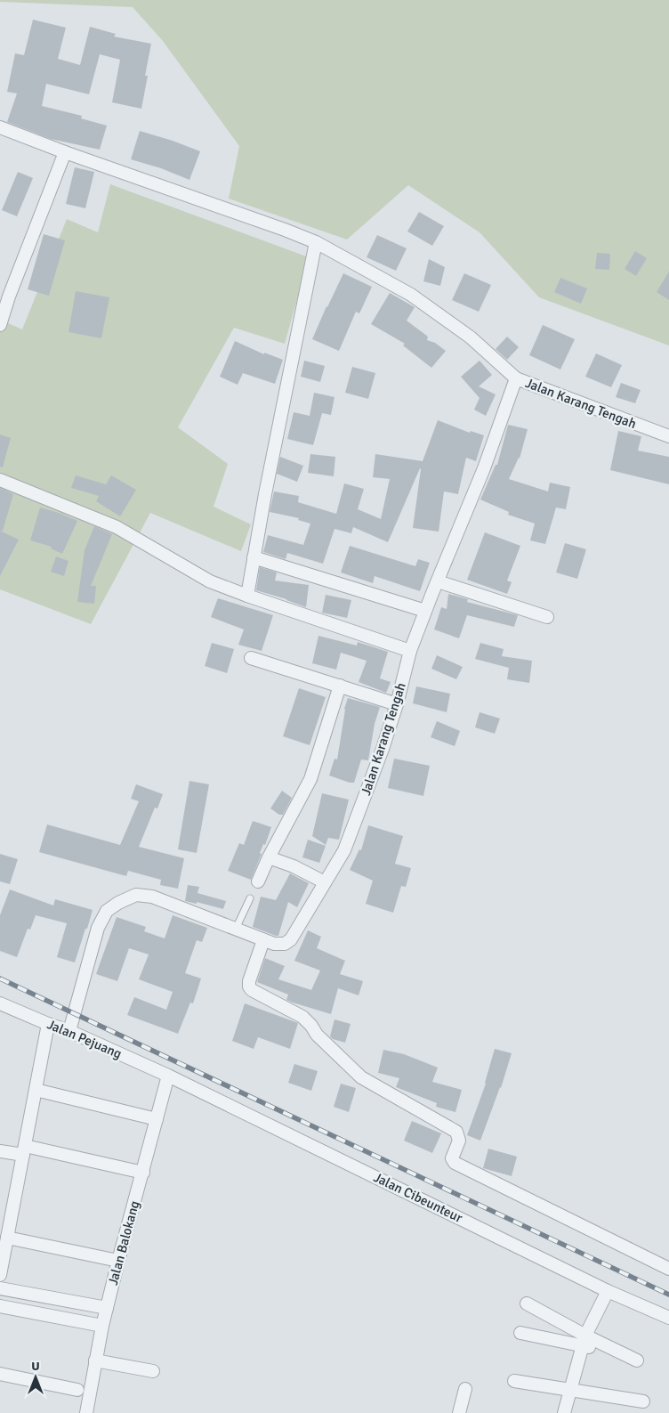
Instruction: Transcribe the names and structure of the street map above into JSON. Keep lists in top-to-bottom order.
{
  "streets": {
    "street": [
      "Jalan Karang Tengah",
      "Jalan Pejuang",
      "Jalan Cibeunteur",
      "Jalan Balokang"
    ]
  },
  "crossings": [
    ["Jalan Karang Tengah", "Jalan Pejuang"],
    ["Jalan Pejuang", "Jalan Cibeunteur"],
    ["Jalan Pejuang", "Jalan Balokang"],
    ["Jalan Cibeunteur", "Jalan Balokang"]
  ],
  "north": "top"
}
